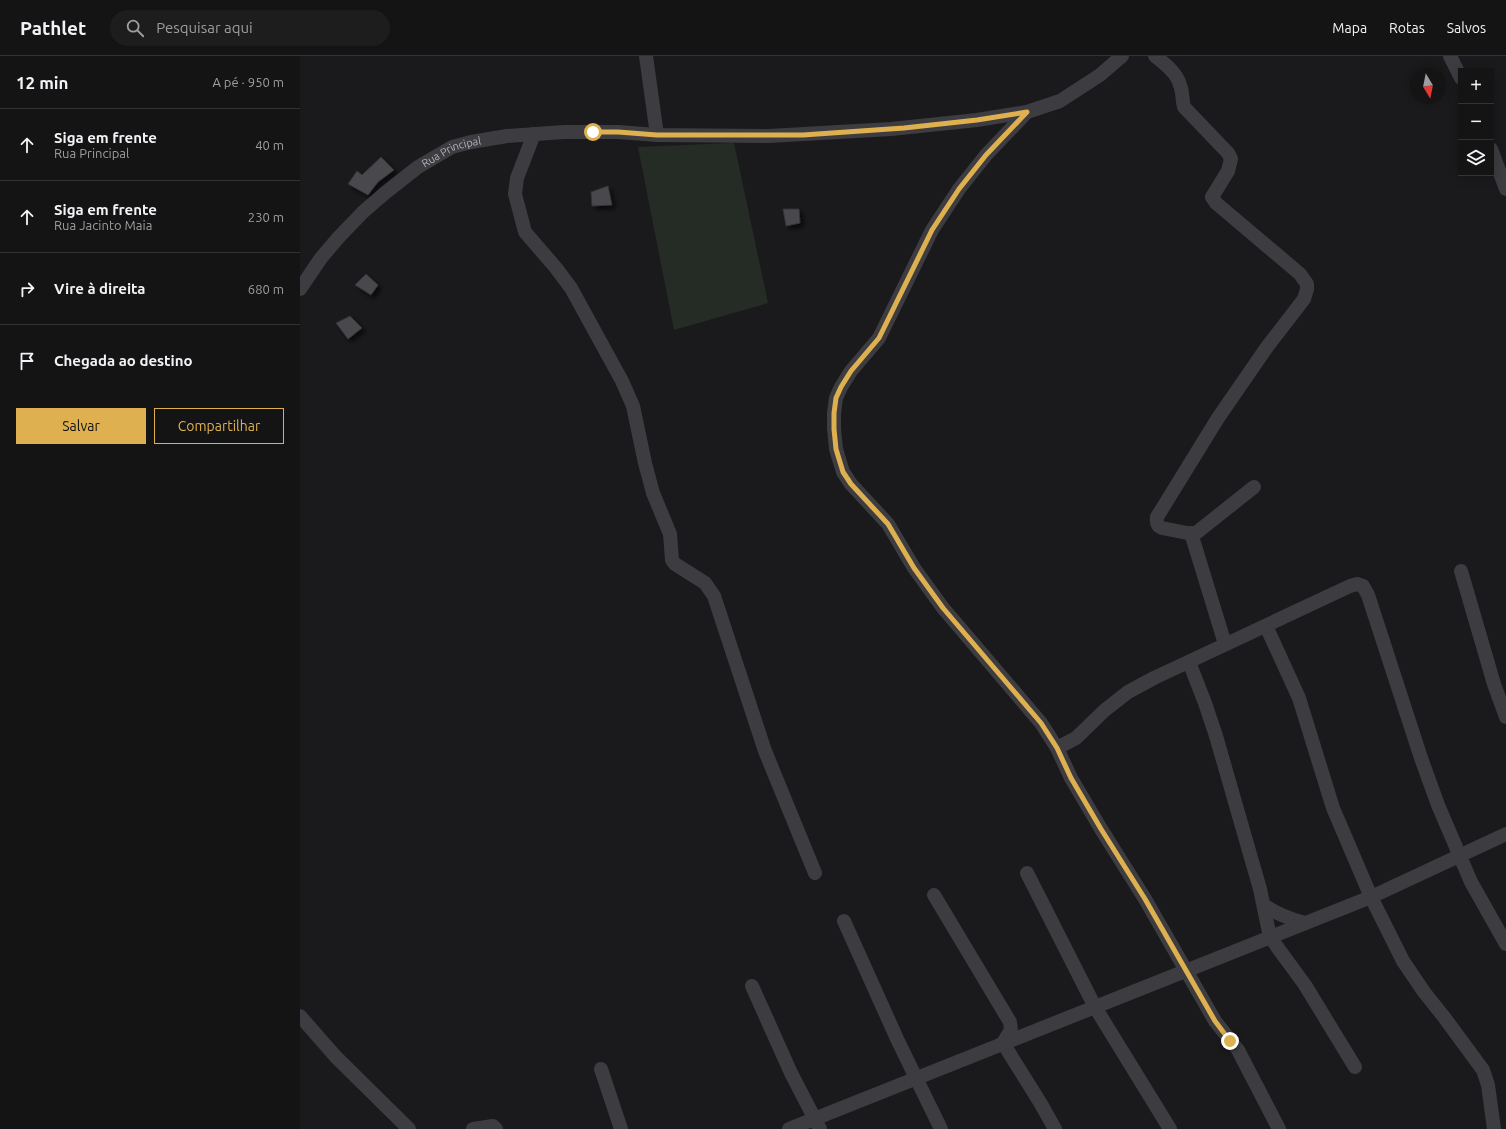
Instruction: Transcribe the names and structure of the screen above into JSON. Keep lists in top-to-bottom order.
{
  "streets": {
    "street": ["Rua Principal"]
  },
  "north": "bottom",
  "page": {
    "header": "Pathlet",
    "search": "Pesquisar aqui",
    "nav": ["Mapa", "Rotas", "Salvos"],
    "heading": ["12 min", "A pé · 950 m"],
    "map_buttons": ["+", "−"],
    "list": [
      ["Siga em frente", "Rua Principal", "40 m"],
      ["Siga em frente", "Rua Jacinto Maia", "230 m"],
      ["Vire à direita", "680 m"],
      "Chegada ao destino"
    ],
    "buttons": ["Salvar", "Compartilhar"]
  }
}
